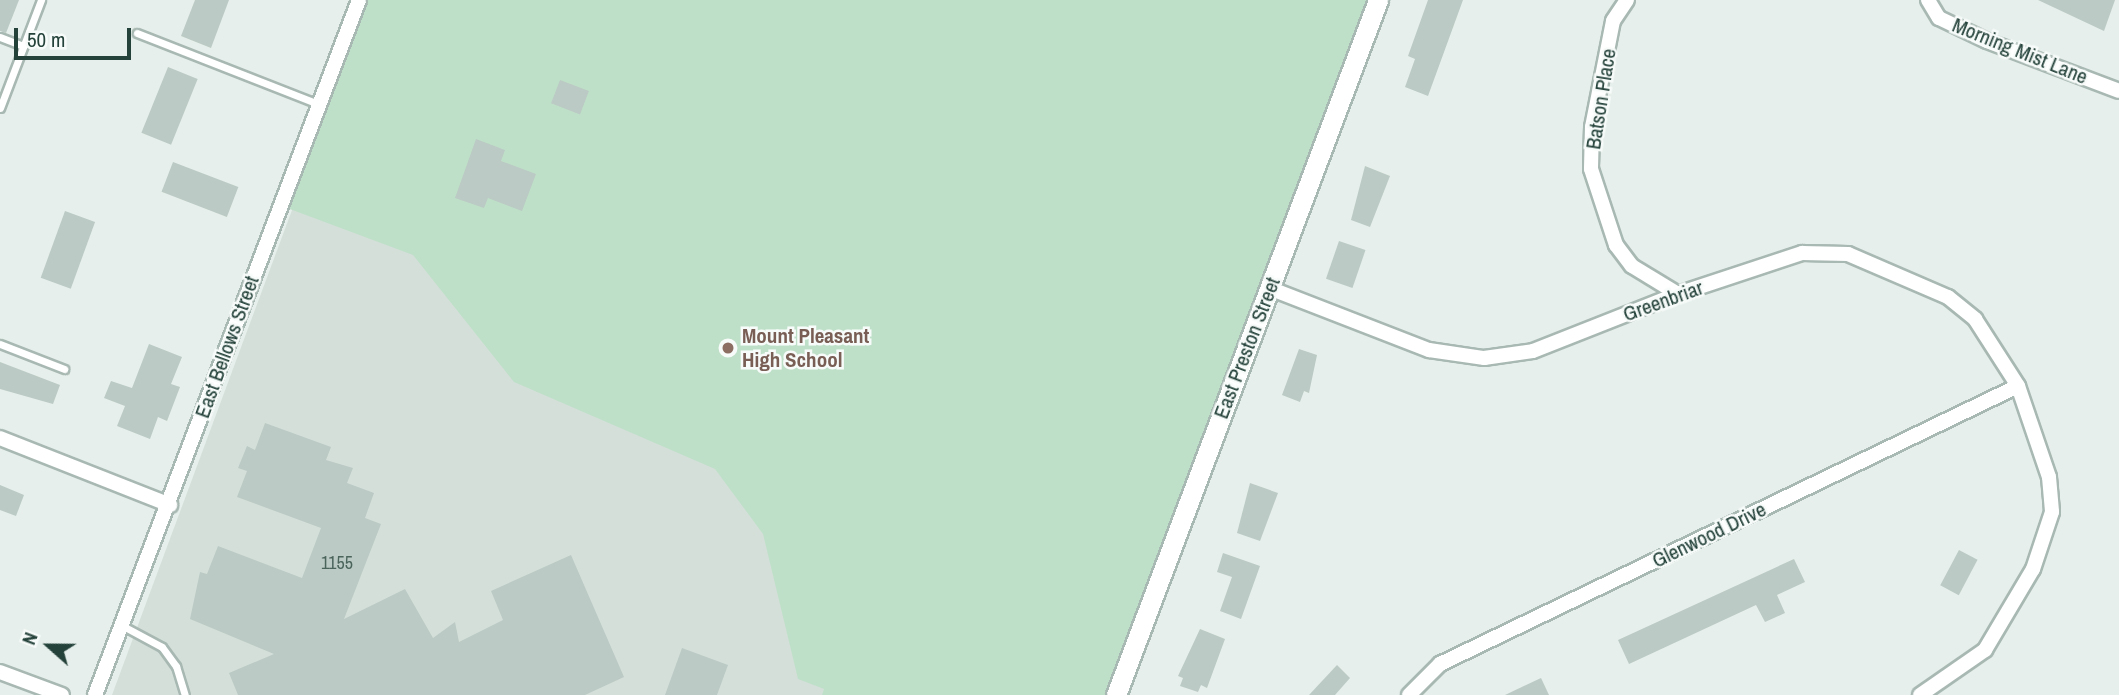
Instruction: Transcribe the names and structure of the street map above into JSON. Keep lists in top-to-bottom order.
{
  "streets": {
    "street": [
      "Morning Mist Lane",
      "Batson Place",
      "Greenbriar",
      "East Bellows Street",
      "East Preston Street",
      "Glenwood Drive"
    ]
  },
  "crossings": [
    ["Batson Place", "Greenbriar"],
    ["Greenbriar", "East Preston Street"],
    ["Greenbriar", "Glenwood Drive"]
  ],
  "places": ["Mount Pleasant High School"],
  "house_numbers": ["1155"],
  "scale_bar": "50 m",
  "north": "left"
}
